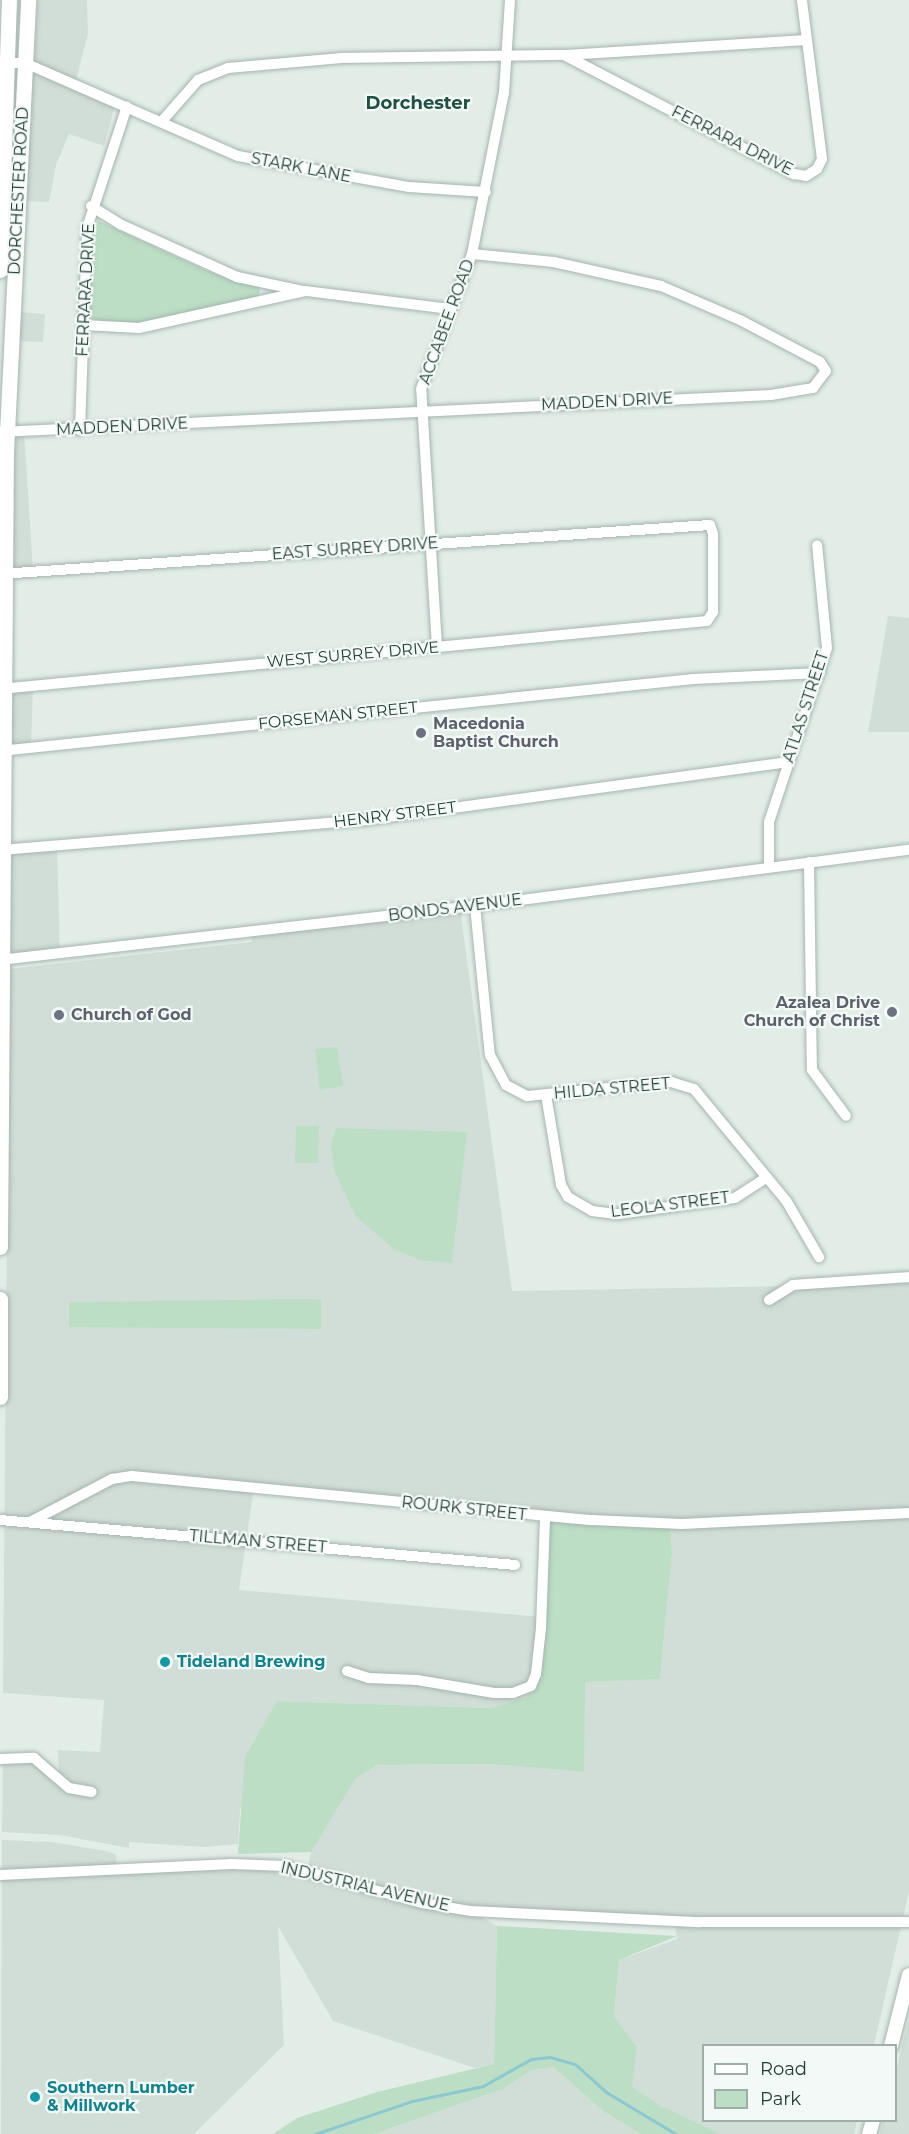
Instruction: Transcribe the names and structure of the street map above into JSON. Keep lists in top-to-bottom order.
{
  "streets": {
    "main road": ["DORCHESTER ROAD"],
    "street": [
      "FERRARA DRIVE",
      "STARK LANE",
      "ACCABEE ROAD",
      "MADDEN DRIVE",
      "EAST SURREY DRIVE",
      "WEST SURREY DRIVE",
      "ATLAS STREET",
      "FORSEMAN STREET",
      "HENRY STREET",
      "BONDS AVENUE",
      "HILDA STREET",
      "LEOLA STREET",
      "ROURK STREET",
      "TILLMAN STREET",
      "INDUSTRIAL AVENUE"
    ]
  },
  "crossings": [
    ["FERRARA DRIVE", "STARK LANE"],
    ["FERRARA DRIVE", "MADDEN DRIVE"],
    ["STARK LANE", "ACCABEE ROAD"],
    ["DORCHESTER ROAD", "MADDEN DRIVE"],
    ["DORCHESTER ROAD", "EAST SURREY DRIVE"],
    ["DORCHESTER ROAD", "WEST SURREY DRIVE"],
    ["DORCHESTER ROAD", "FORSEMAN STREET"],
    ["DORCHESTER ROAD", "HENRY STREET"],
    ["DORCHESTER ROAD", "BONDS AVENUE"],
    ["ACCABEE ROAD", "MADDEN DRIVE"],
    ["ACCABEE ROAD", "EAST SURREY DRIVE"],
    ["ACCABEE ROAD", "WEST SURREY DRIVE"],
    ["EAST SURREY DRIVE", "WEST SURREY DRIVE"],
    ["ATLAS STREET", "FORSEMAN STREET"],
    ["ATLAS STREET", "HENRY STREET"],
    ["ATLAS STREET", "BONDS AVENUE"],
    ["BONDS AVENUE", "HILDA STREET"],
    ["HILDA STREET", "LEOLA STREET"],
    ["ROURK STREET", "TILLMAN STREET"]
  ],
  "districts": ["Dorchester"],
  "places": [
    "Macedonia Baptist Church",
    "Azalea Drive Church of Christ",
    "Church of God",
    "Tideland Brewing",
    "Southern Lumber & Millwork"
  ],
  "legend": ["Road", "Park"]
}
